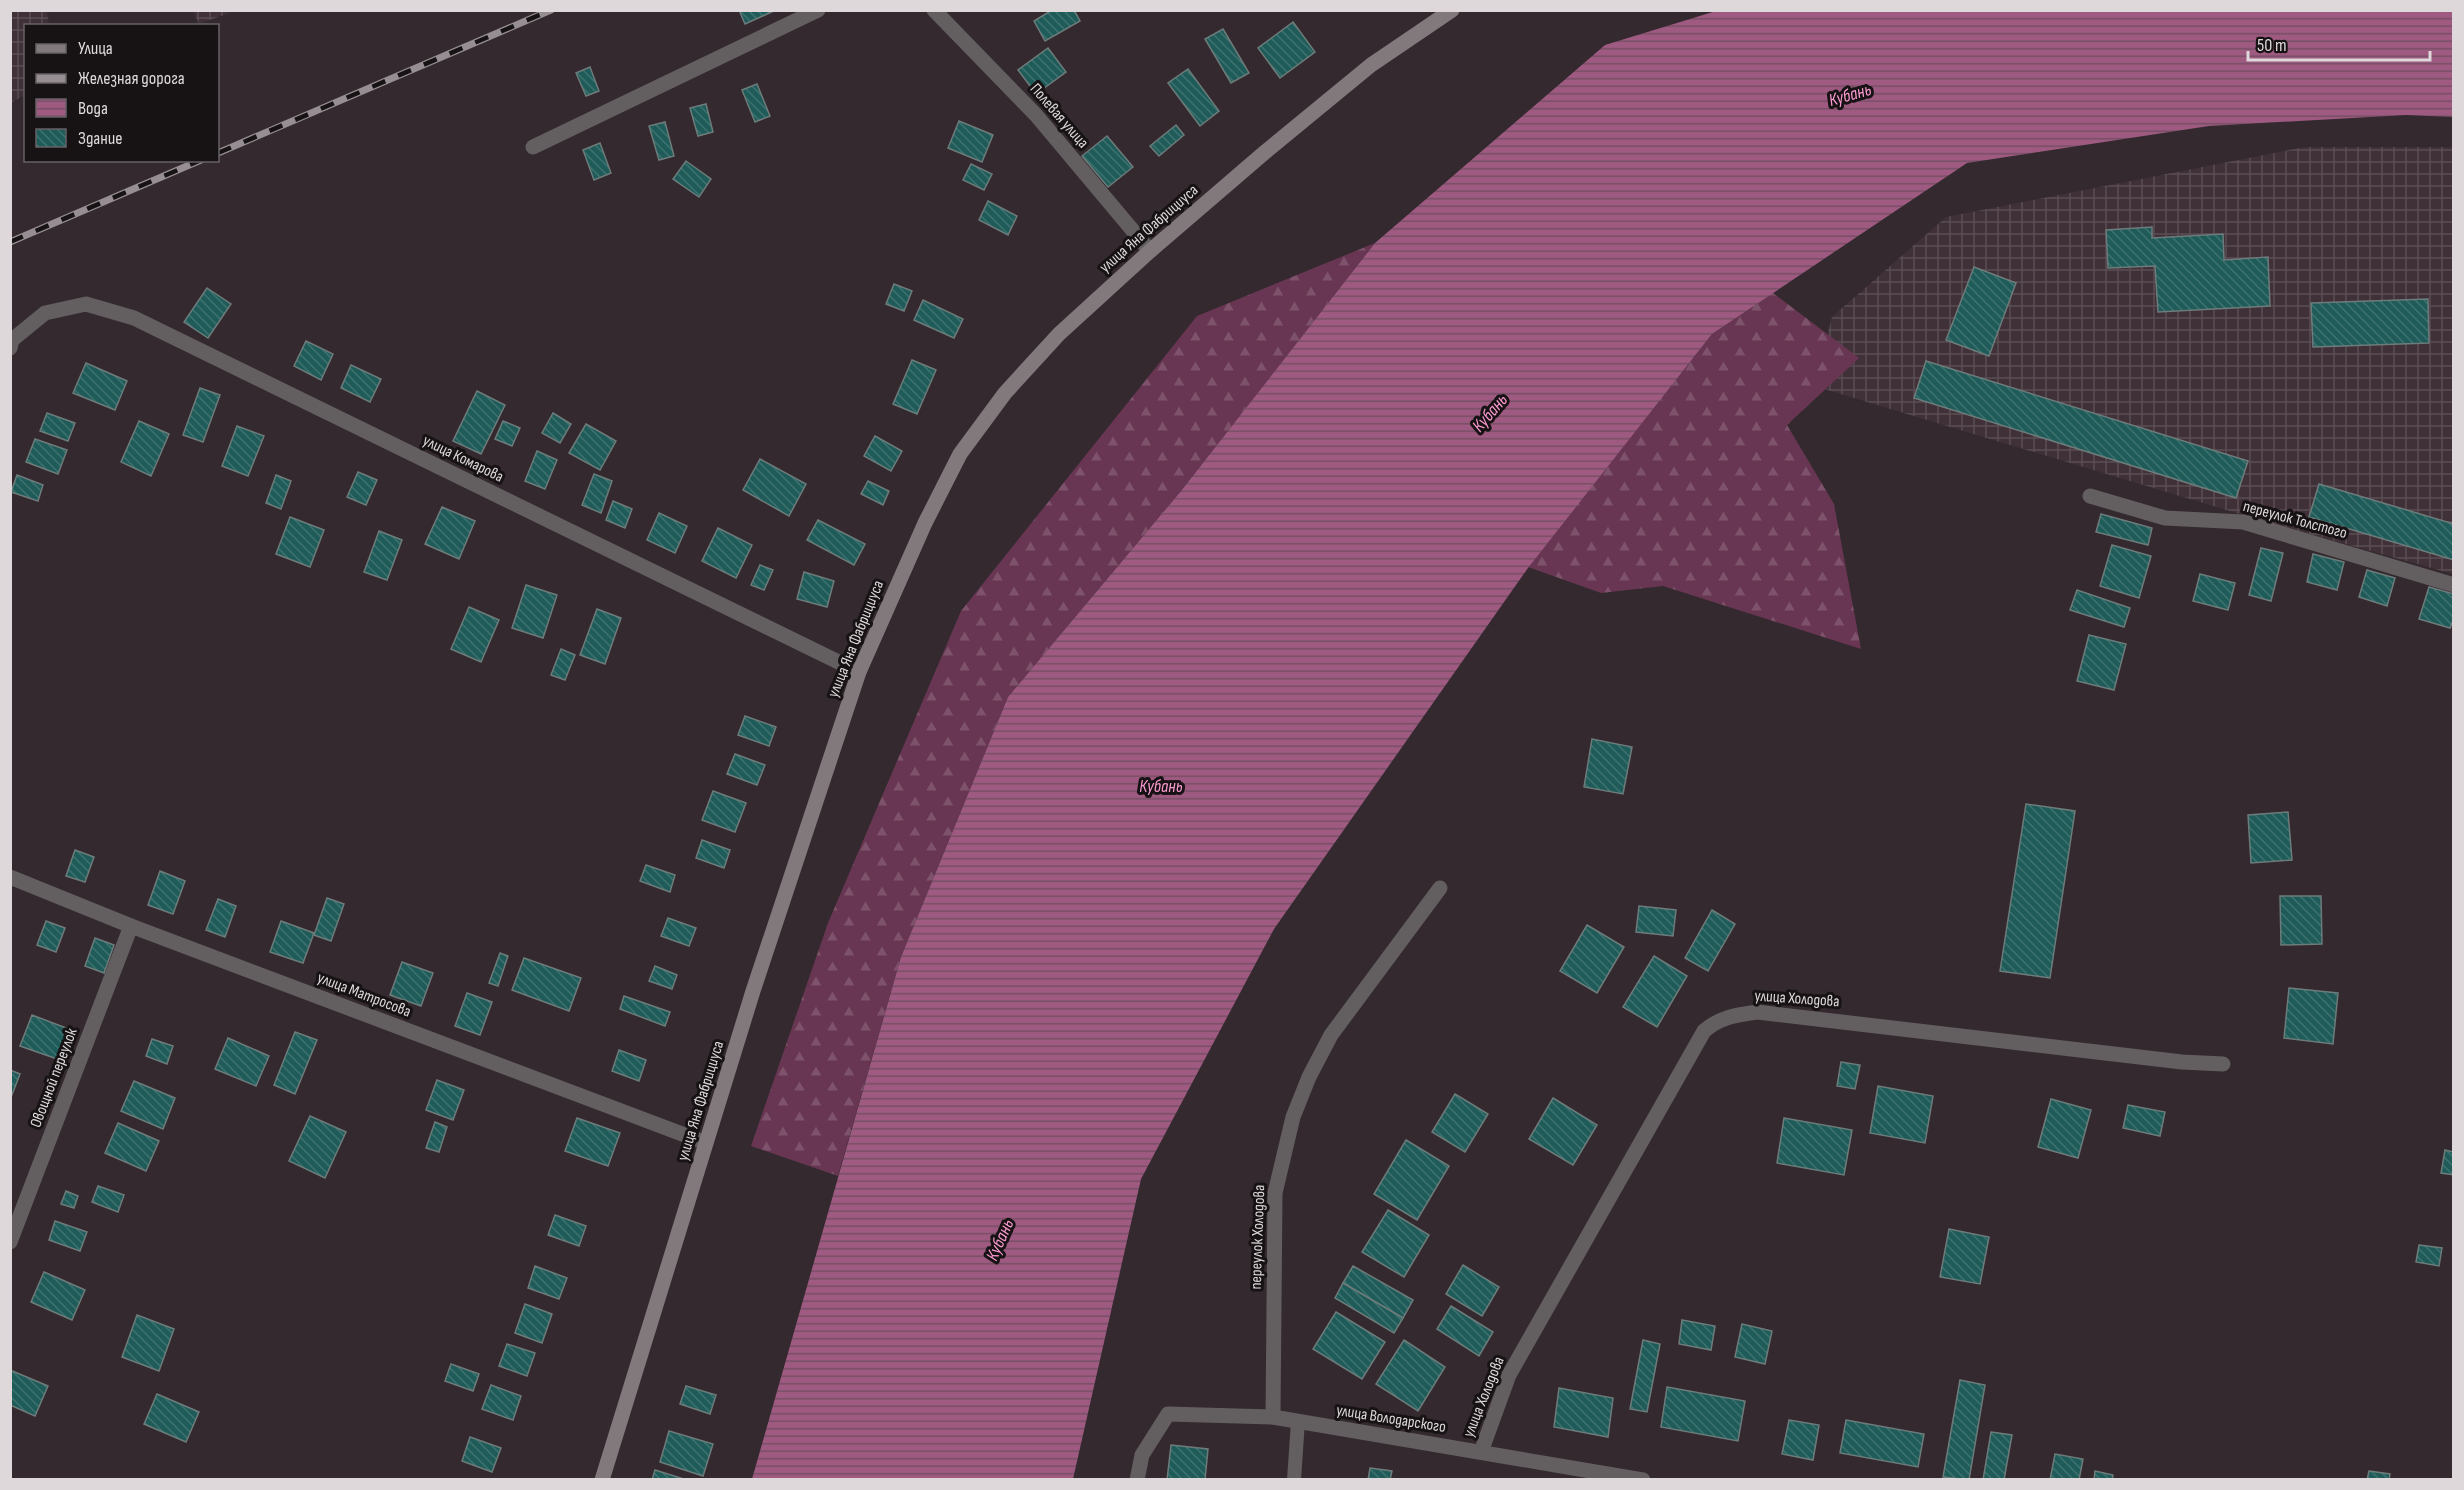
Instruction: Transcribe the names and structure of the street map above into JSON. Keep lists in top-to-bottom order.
{
  "streets": {
    "street": [
      "Полевая улица",
      "улица Яна Фабрициуса",
      "улица Комарова",
      "переулок Толстого",
      "улица Матросова",
      "улица Холодова",
      "Овощной переулок",
      "переулок Холодова",
      "улица Володарского"
    ]
  },
  "crossings": [
    ["Полевая улица", "улица Яна Фабрициуса"],
    ["улица Яна Фабрициуса", "улица Комарова"],
    ["улица Яна Фабрициуса", "улица Матросова"],
    ["улица Матросова", "Овощной переулок"],
    ["улица Холодова", "улица Володарского"],
    ["переулок Холодова", "улица Володарского"]
  ],
  "water": ["Кубань"],
  "legend": [
    "Улица",
    "Железная дорога",
    "Вода",
    "Здание"
  ],
  "scale_bar": "50 m"
}
